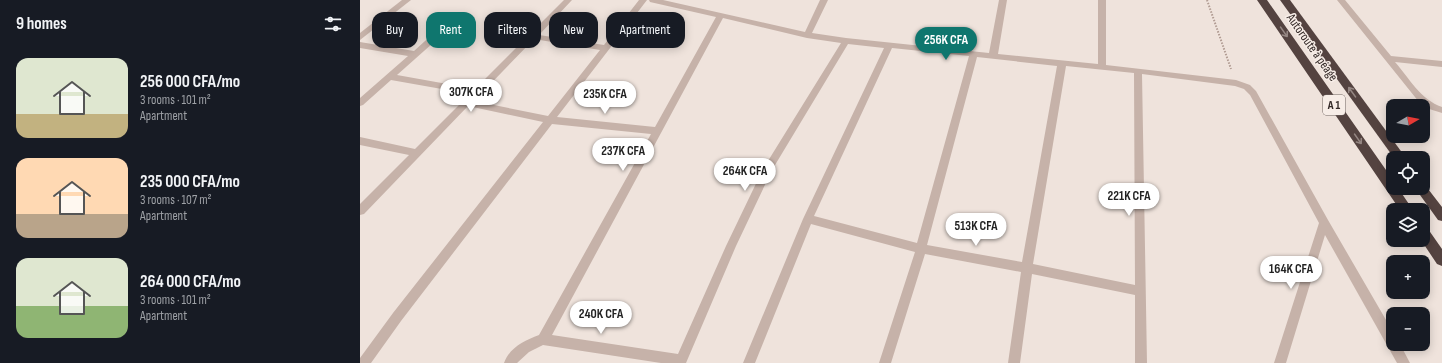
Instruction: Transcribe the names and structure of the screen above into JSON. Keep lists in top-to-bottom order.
{
  "streets": {
    "highway": ["Autoroute à péage", "A 1"]
  },
  "north": "right",
  "page": {
    "heading": "9 homes",
    "chip": [
      "Buy",
      "Rent",
      "Filters",
      "New",
      "Apartment"
    ],
    "price": [
      "256K CFA",
      "307K CFA",
      "235K CFA",
      "237K CFA",
      "264K CFA",
      "221K CFA",
      "513K CFA",
      "164K CFA",
      "240K CFA"
    ],
    "list": [
      {
        "name": "256 000 CFA/mo",
        "note": "3 rooms · 101 m² · Apartment"
      },
      {
        "name": "235 000 CFA/mo",
        "note": "3 rooms · 107 m² · Apartment"
      },
      {
        "name": "264 000 CFA/mo",
        "note": "3 rooms · 101 m² · Apartment"
      }
    ],
    "map_buttons": ["+", "−"]
  }
}
